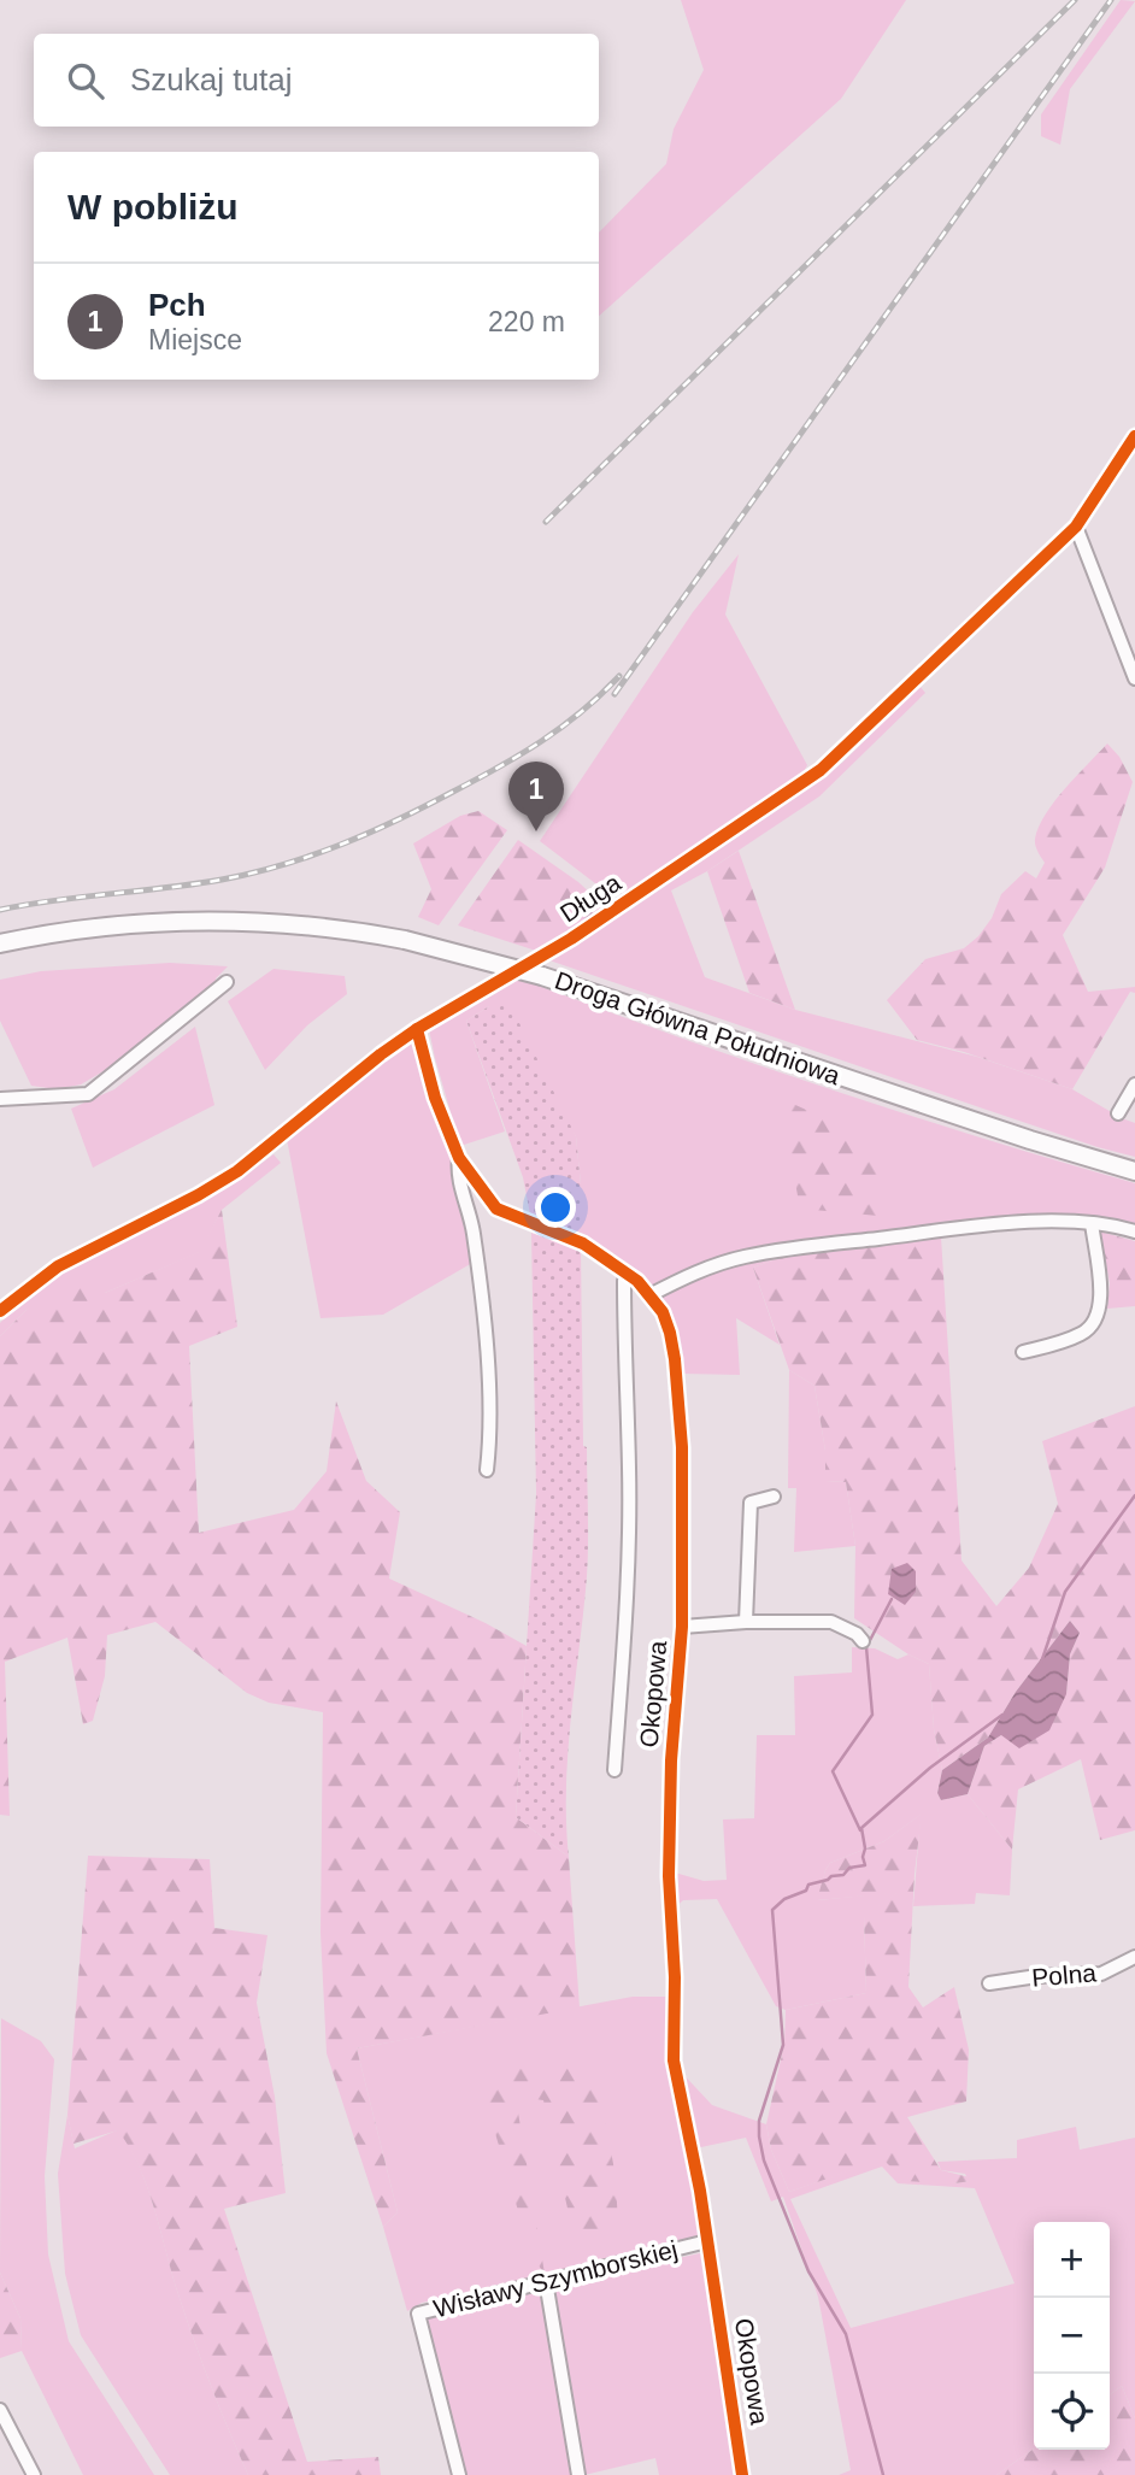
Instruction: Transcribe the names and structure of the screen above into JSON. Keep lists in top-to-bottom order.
{
  "streets": {
    "main road": ["Droga Główna Południowa"],
    "street": [
      "Długa",
      "Okopowa",
      "Polna",
      "Wisławy Szymborskiej"
    ]
  },
  "crossings": [
    ["Długa", "Okopowa"],
    ["Okopowa", "Wisławy Szymborskiej"]
  ],
  "page": {
    "search": "Szukaj tutaj",
    "heading": "W pobliżu",
    "list": [
      {
        "mark": "1",
        "name": "Pch",
        "note": "Miejsce",
        "value": "220 m"
      }
    ],
    "pins": "1",
    "map_buttons": ["+", "−"]
  }
}
